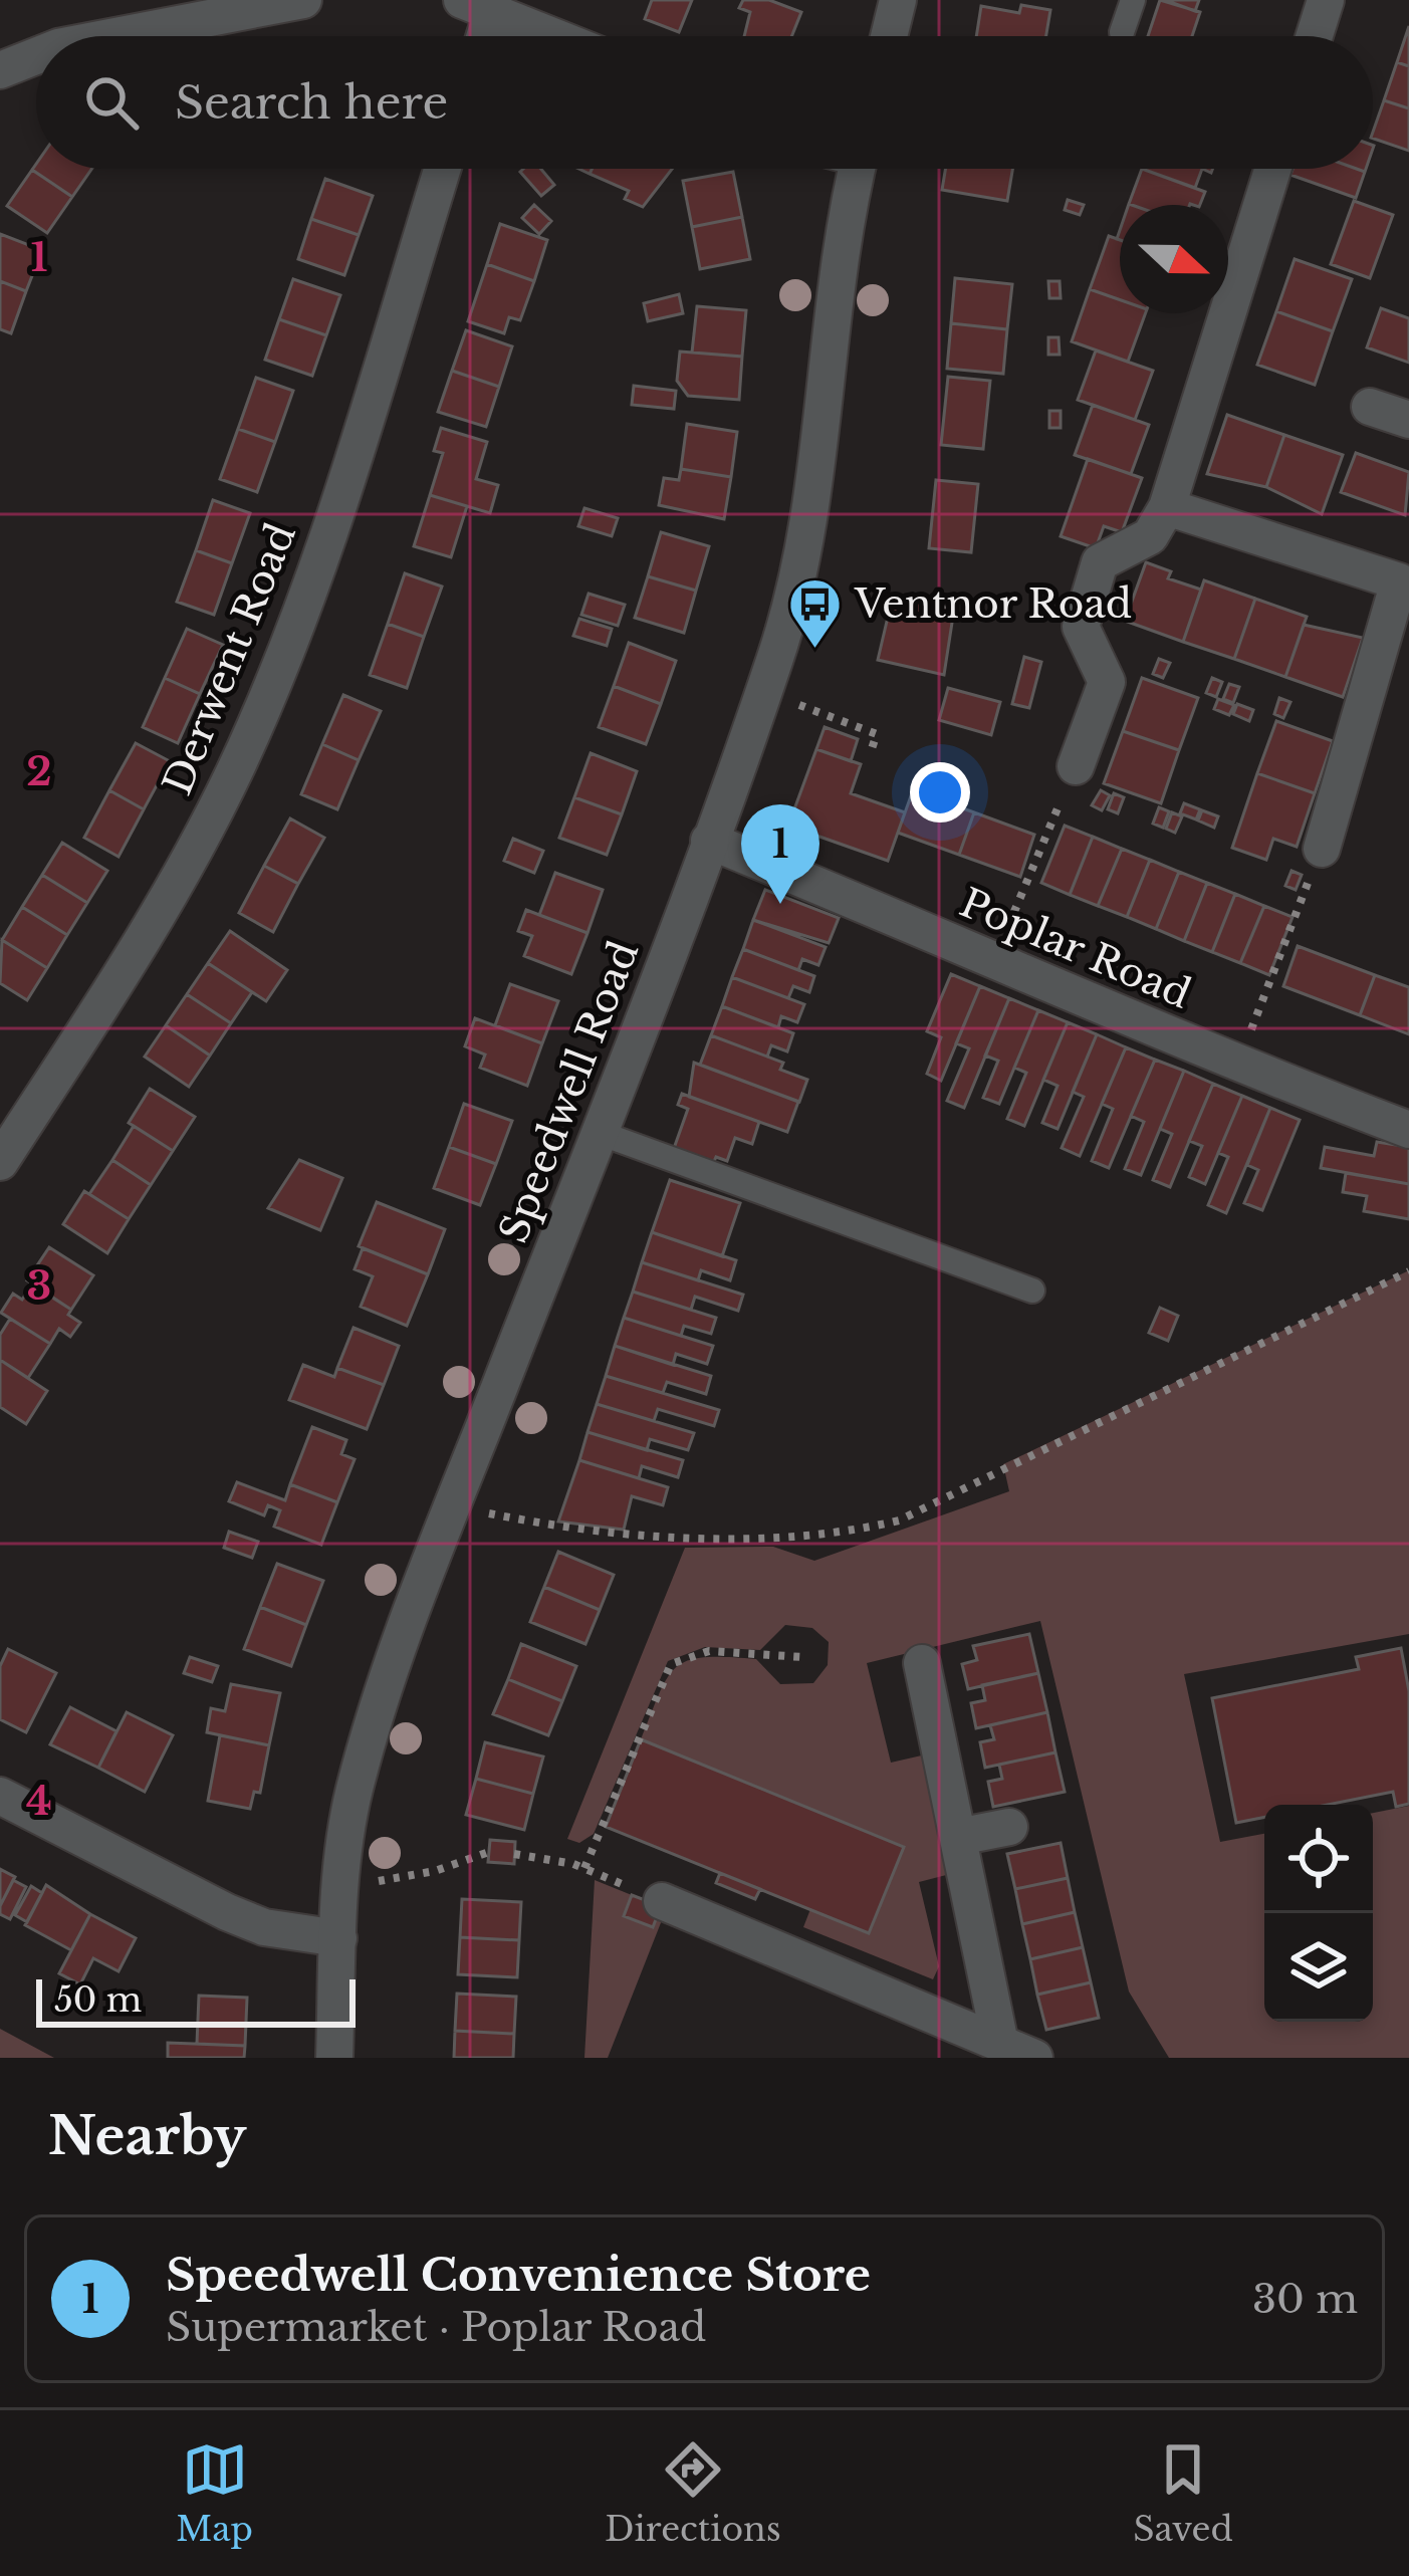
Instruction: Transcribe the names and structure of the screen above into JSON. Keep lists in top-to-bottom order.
{
  "streets": {
    "street": ["Derwent Road", "Poplar Road", "Speedwell Road"]
  },
  "crossings": [
    ["Poplar Road", "Speedwell Road"]
  ],
  "places": {
    "bus stop": ["Ventnor Road"]
  },
  "scale_bar": "50 m",
  "north": "right",
  "page": {
    "search": "Search here",
    "pins": "1",
    "scale": "50 m",
    "heading": "Nearby",
    "list": [
      {
        "mark": "1",
        "name": "Speedwell Convenience Store",
        "note": "Supermarket · Poplar Road",
        "value": "30 m"
      }
    ],
    "nav": ["Map", "Directions", "Saved"]
  },
  "grid": {
    "rows": [
      "1",
      "2",
      "3",
      "4"
    ]
  }
}
